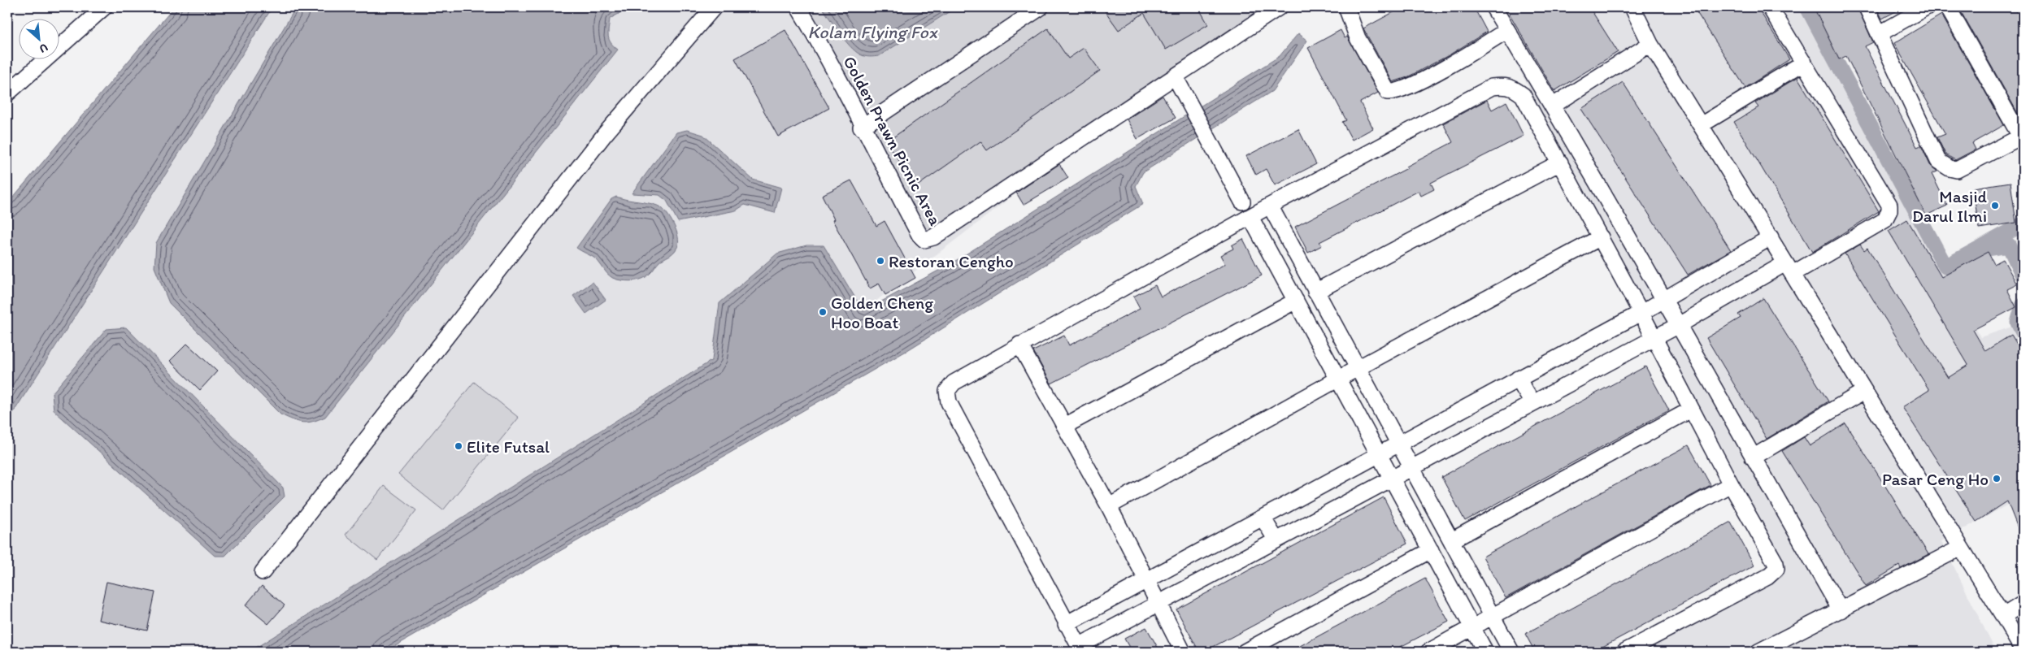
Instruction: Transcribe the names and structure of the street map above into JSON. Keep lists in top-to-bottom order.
{
  "streets": {
    "street": ["Golden Prawn Picnic Area"]
  },
  "water": ["Kolam Flying Fox"],
  "places": [
    "Masjid Darul Ilmi",
    "Restoran Cengho",
    "Golden Cheng Hoo Boat",
    "Elite Futsal",
    "Pasar Ceng Ho"
  ],
  "north": "bottom right"
}
